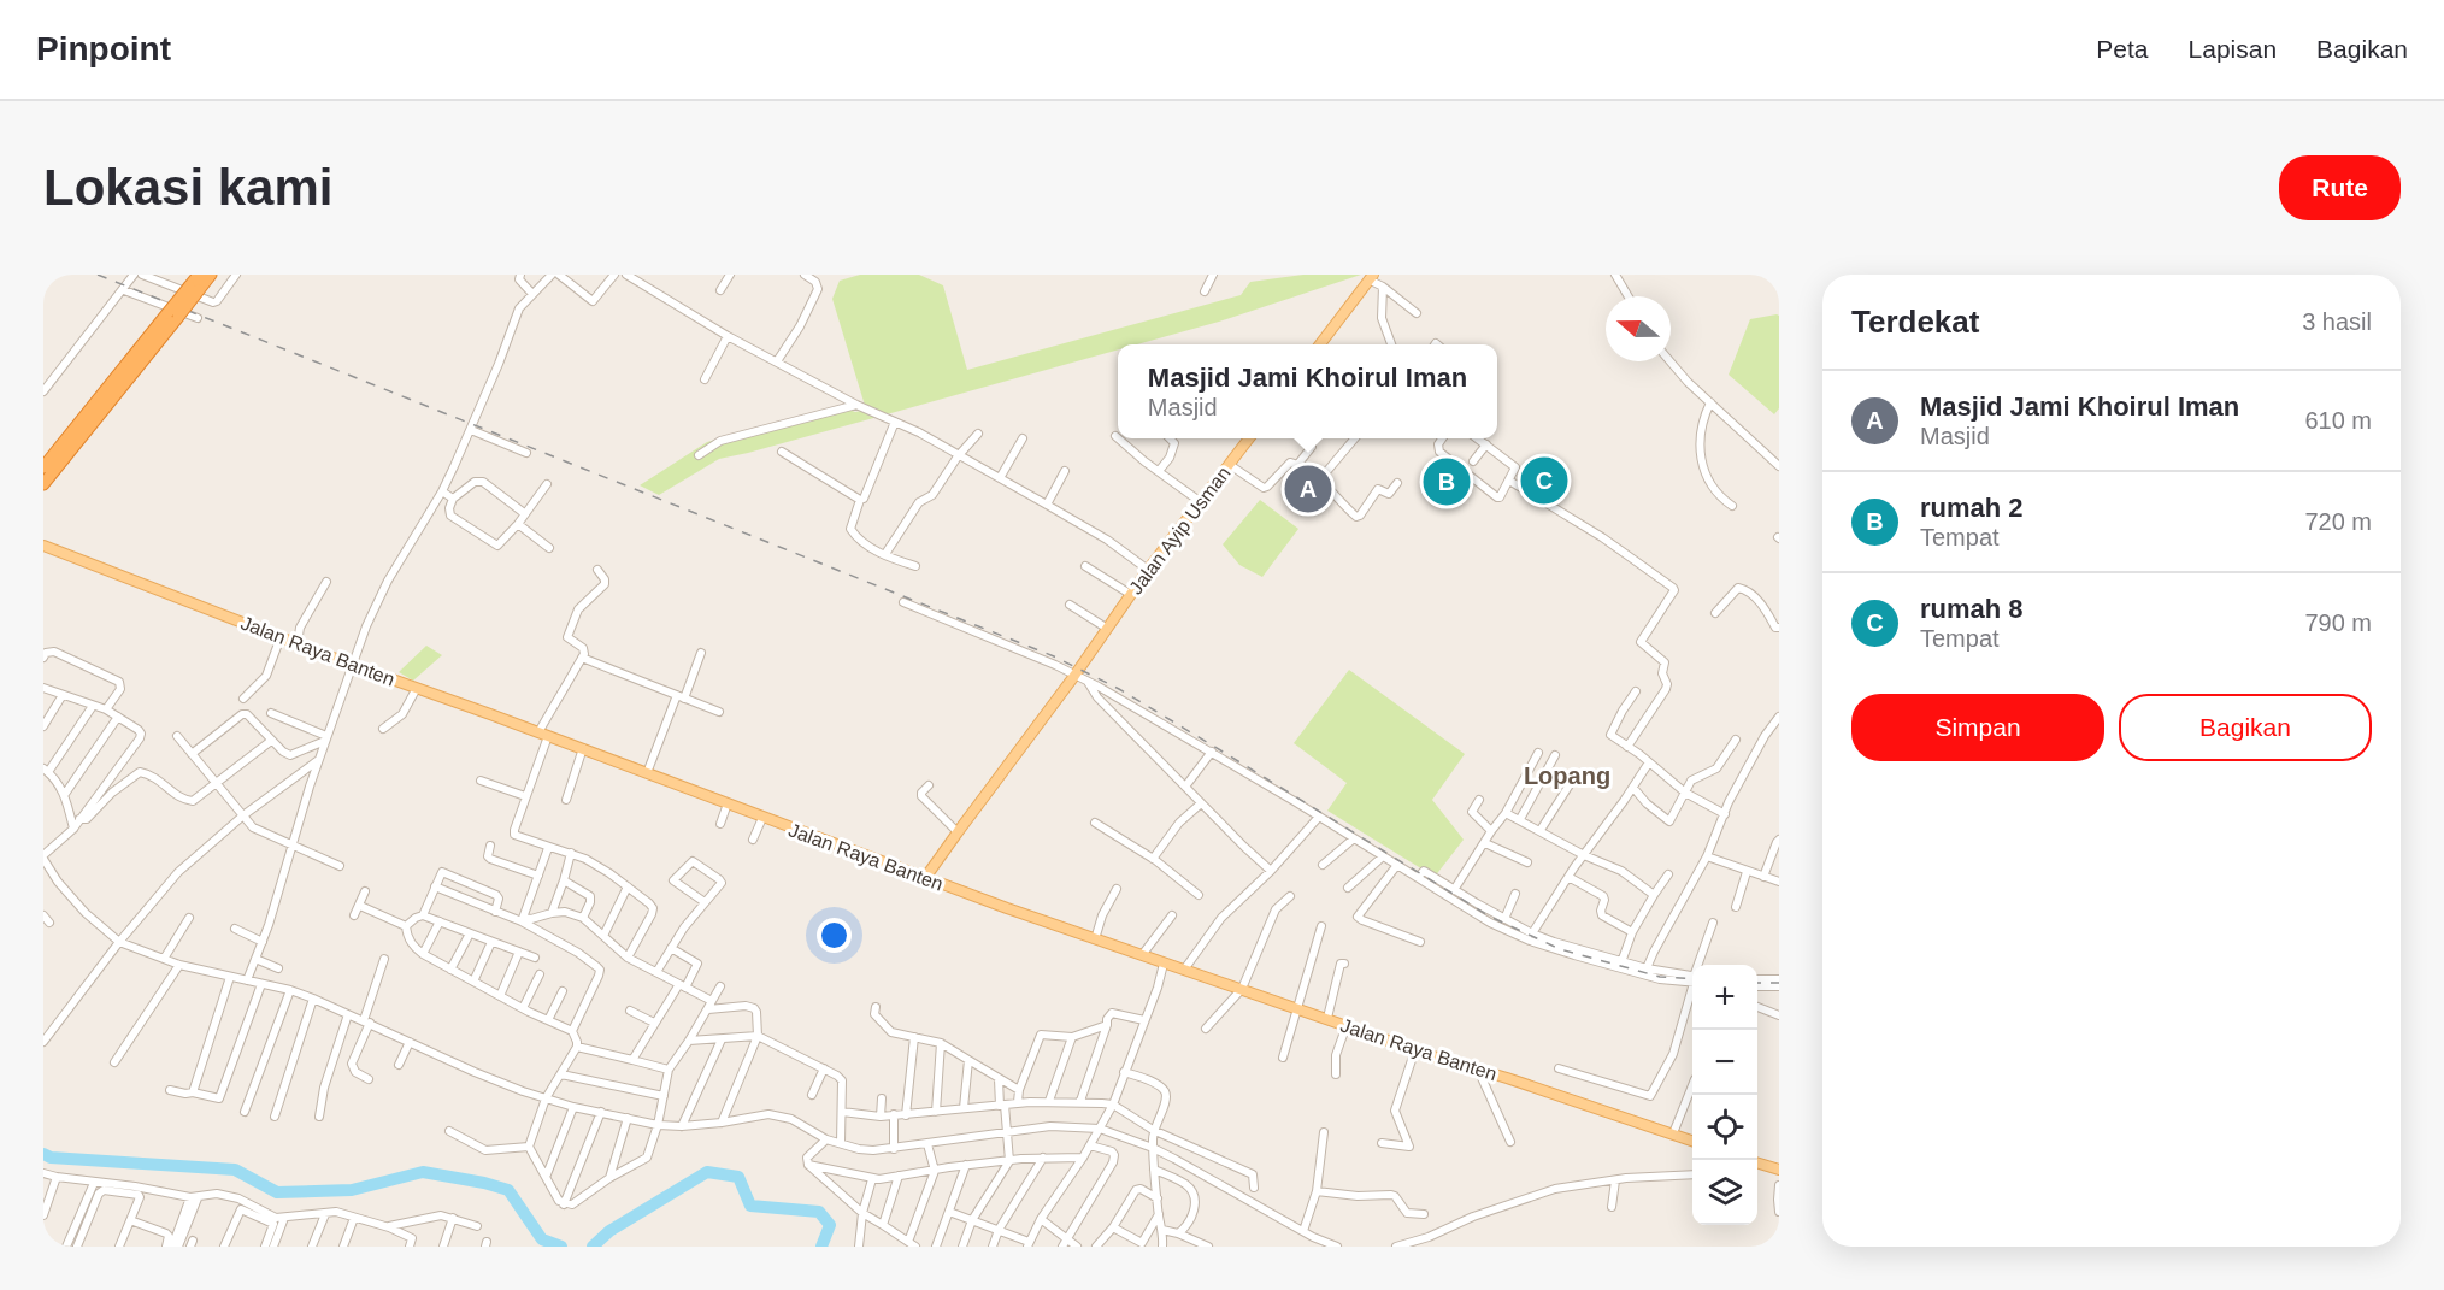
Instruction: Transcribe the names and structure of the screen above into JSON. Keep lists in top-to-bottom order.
{
  "streets": {
    "main road": ["Jalan Ayip Usman", "Jalan Raya Banten"]
  },
  "crossings": [
    ["Jalan Ayip Usman", "Jalan Raya Banten"]
  ],
  "districts": ["Lopang"],
  "north": "left",
  "page": {
    "header": "Pinpoint",
    "nav": ["Peta", "Lapisan", "Bagikan"],
    "buttons": [
      "Rute",
      ["Simpan", "Bagikan"]
    ],
    "title": "Lokasi kami",
    "heading": ["Terdekat", "3 hasil"],
    "popup": ["Masjid Jami Khoirul Iman", "Masjid"],
    "list": [
      {
        "mark": "A",
        "name": "Masjid Jami Khoirul Iman",
        "note": "Masjid",
        "value": "610 m"
      },
      {
        "mark": "B",
        "name": "rumah 2",
        "note": "Tempat",
        "value": "720 m"
      },
      {
        "mark": "C",
        "name": "rumah 8",
        "note": "Tempat",
        "value": "790 m"
      }
    ],
    "pins": ["C", "B", "A"],
    "map_buttons": ["+", "−"]
  }
}
